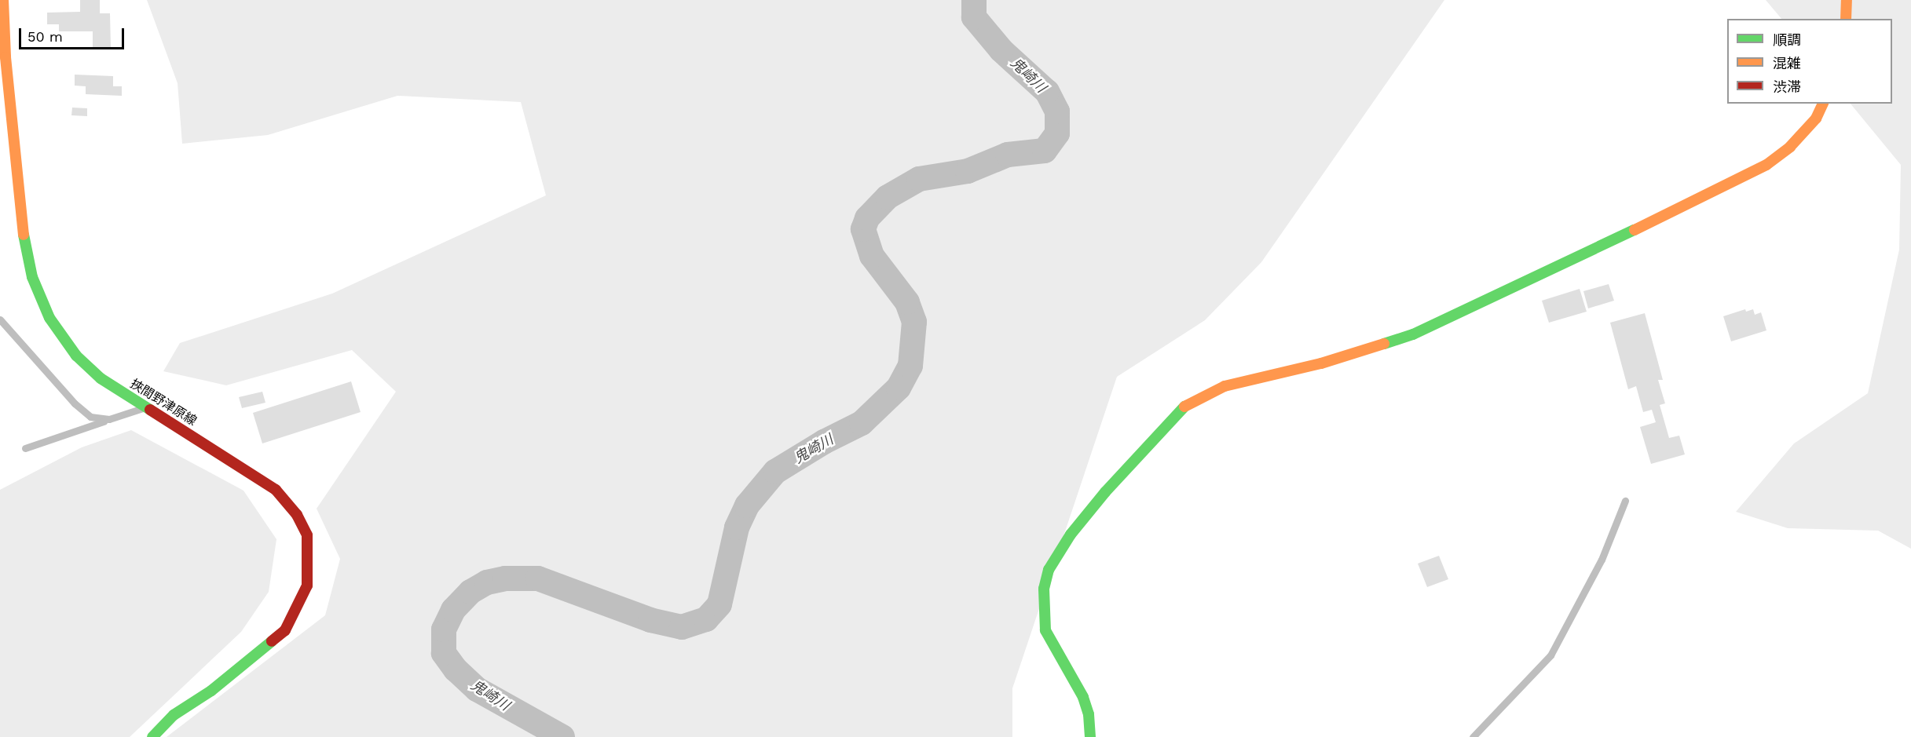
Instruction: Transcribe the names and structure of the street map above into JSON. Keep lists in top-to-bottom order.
{
  "streets": {
    "street": ["挾間野津原線"]
  },
  "water": ["鬼崎川"],
  "legend": ["順調", "混雑", "渋滞"],
  "scale_bar": "50 m"
}
